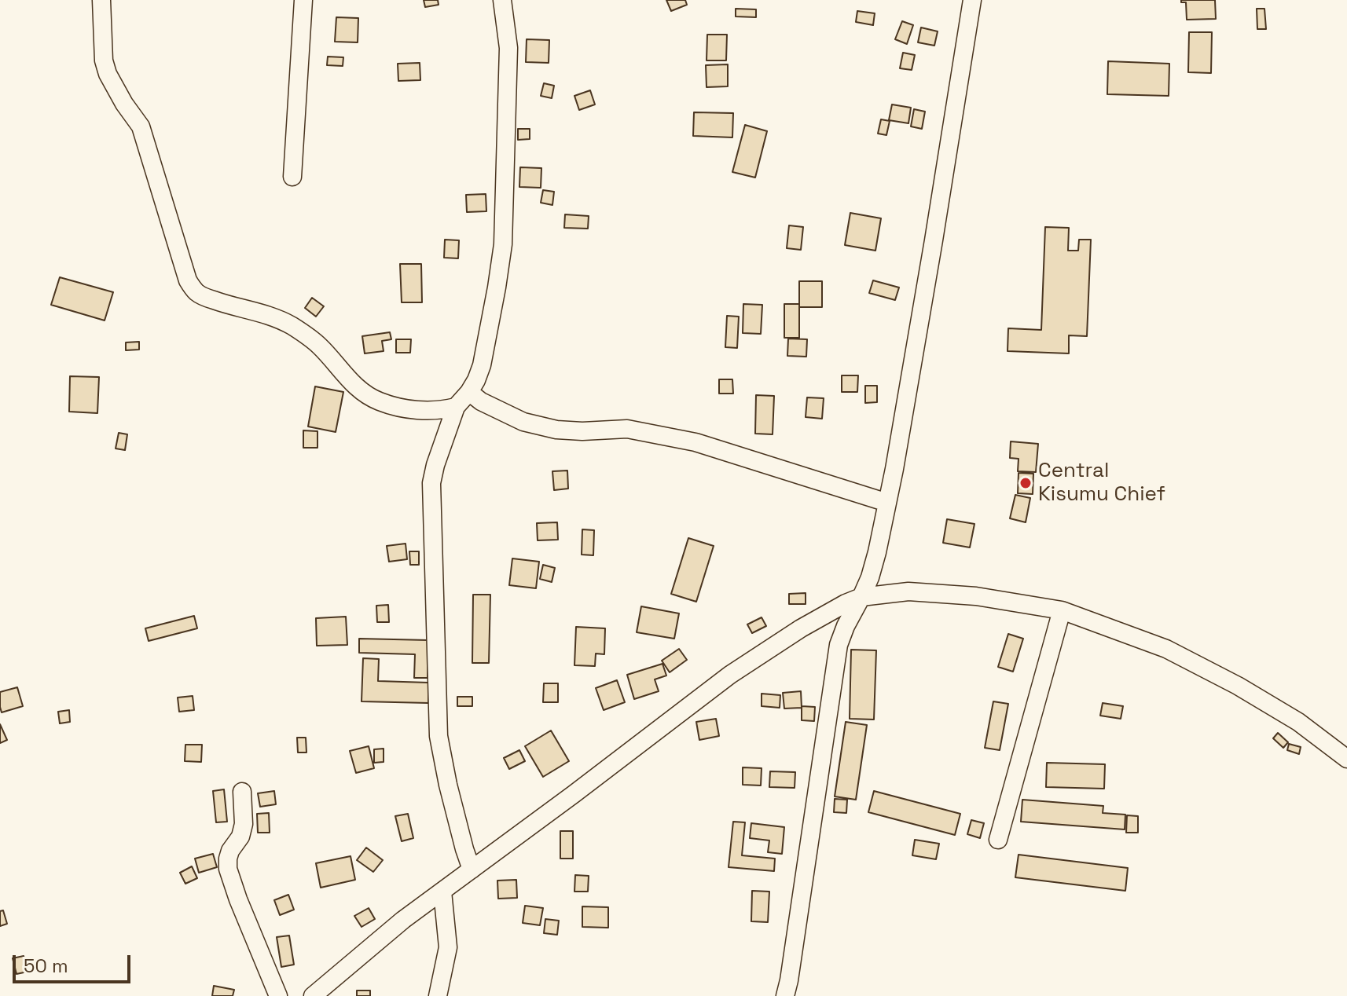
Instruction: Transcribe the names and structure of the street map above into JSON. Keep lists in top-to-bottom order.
{
  "places": ["Central Kisumu Chief"],
  "scale_bar": "50 m"
}
